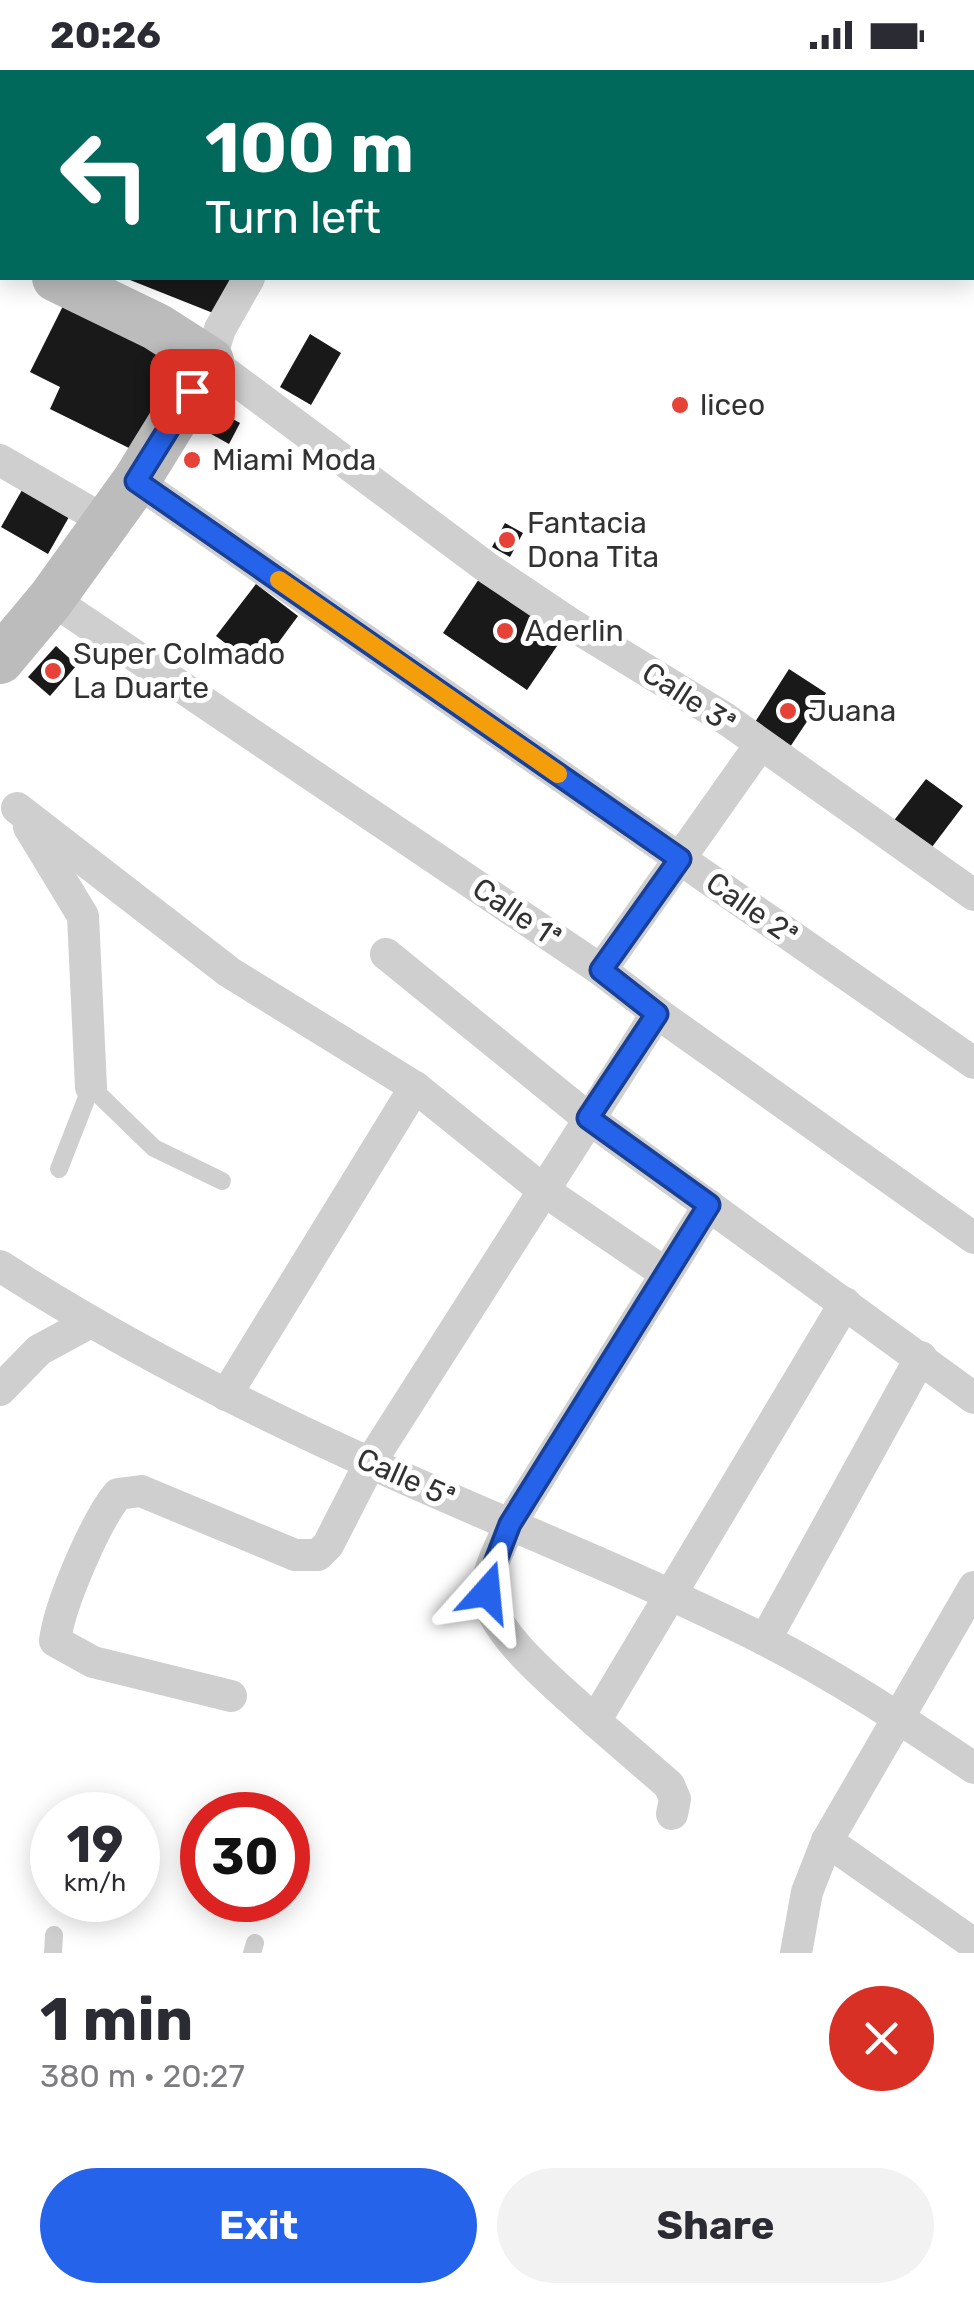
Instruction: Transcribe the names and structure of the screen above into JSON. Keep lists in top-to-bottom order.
{
  "streets": {
    "street": [
      "Calle 3ª",
      "Calle 2ª",
      "Calle 1ª",
      "Calle 5ª"
    ]
  },
  "places": [
    "liceo",
    "Miami Moda",
    "Fantacia Dona Tita",
    "Aderlin",
    "Super Colmado La Duarte",
    "Juana"
  ],
  "page": {
    "status": "20:26",
    "turn": ["100 m", "Turn left"],
    "speed": "19 km/h",
    "limit": "30",
    "heading": ["1 min", "380 m · 20:27"],
    "buttons": ["Exit", "Share"]
  }
}
